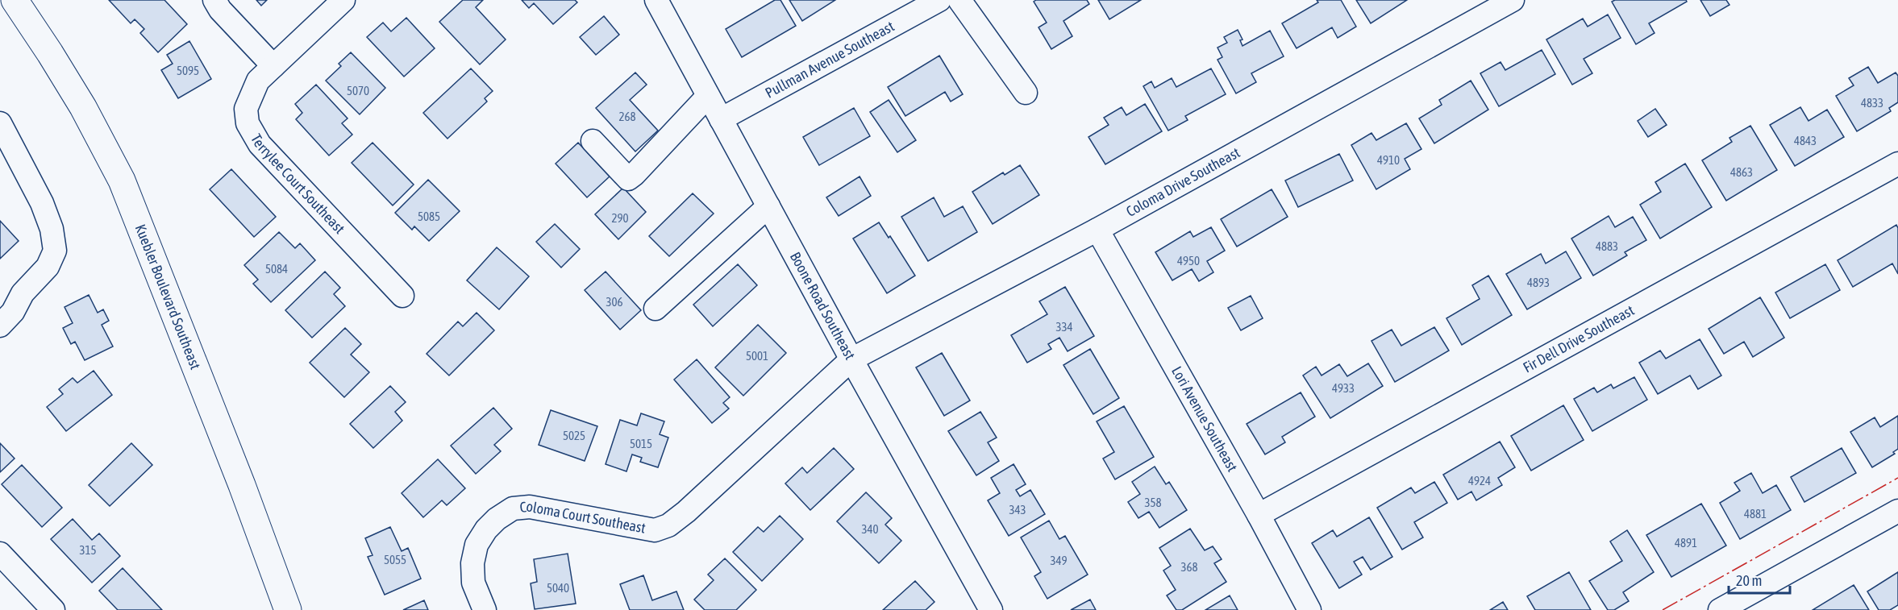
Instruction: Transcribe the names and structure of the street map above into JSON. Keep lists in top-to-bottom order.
{
  "streets": {
    "main road": ["Kuebler Boulevard Southeast"],
    "street": [
      "Pullman Avenue Southeast",
      "Terrylee Court Southeast",
      "Coloma Drive Southeast",
      "Boone Road Southeast",
      "Fir Dell Drive Southeast",
      "Lori Avenue Southeast",
      "Coloma Court Southeast"
    ]
  },
  "crossings": [
    ["Pullman Avenue Southeast", "Boone Road Southeast"],
    ["Coloma Drive Southeast", "Boone Road Southeast"],
    ["Coloma Drive Southeast", "Lori Avenue Southeast"],
    ["Coloma Drive Southeast", "Coloma Court Southeast"],
    ["Boone Road Southeast", "Coloma Court Southeast"],
    ["Fir Dell Drive Southeast", "Lori Avenue Southeast"]
  ],
  "house_numbers": [
    "5095",
    "5070",
    "4833",
    "268",
    "4843",
    "4910",
    "4863",
    "5085",
    "290",
    "4883",
    "4950",
    "5084",
    "4893",
    "306",
    "334",
    "5001",
    "4933",
    "5025",
    "5015",
    "4924",
    "358",
    "343",
    "4881",
    "340",
    "4891",
    "315",
    "5055",
    "349",
    "368",
    "5040"
  ],
  "scale_bar": "20 m"
}
